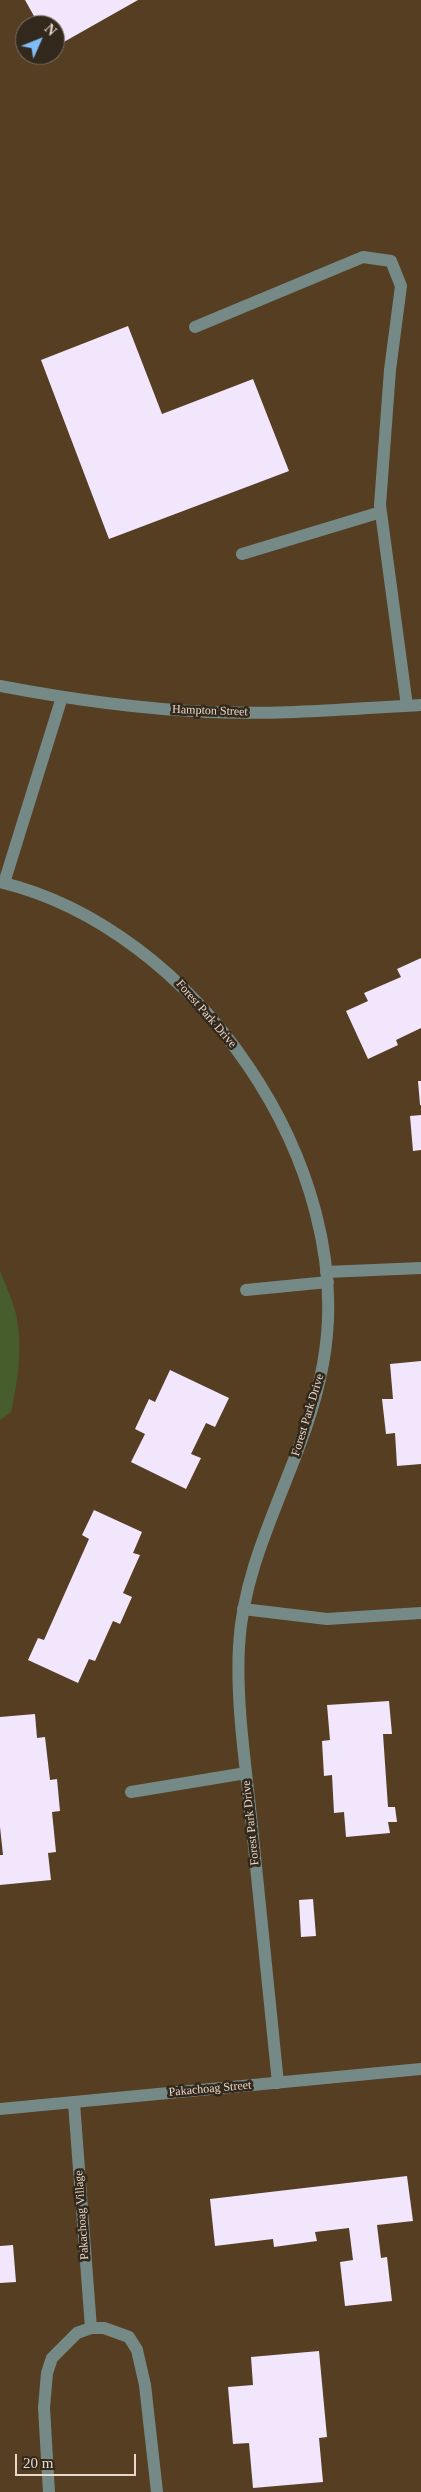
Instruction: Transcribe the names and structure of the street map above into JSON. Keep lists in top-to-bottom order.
{
  "streets": {
    "street": [
      "Hampton Street",
      "Forest Park Drive",
      "Pakachoag Street",
      "Pakachoag Village"
    ]
  },
  "crossings": [
    ["Hampton Street", "Forest Park Drive"],
    ["Forest Park Drive", "Pakachoag Street"],
    ["Pakachoag Street", "Pakachoag Village"]
  ],
  "scale_bar": "20 m",
  "north": "top right"
}
